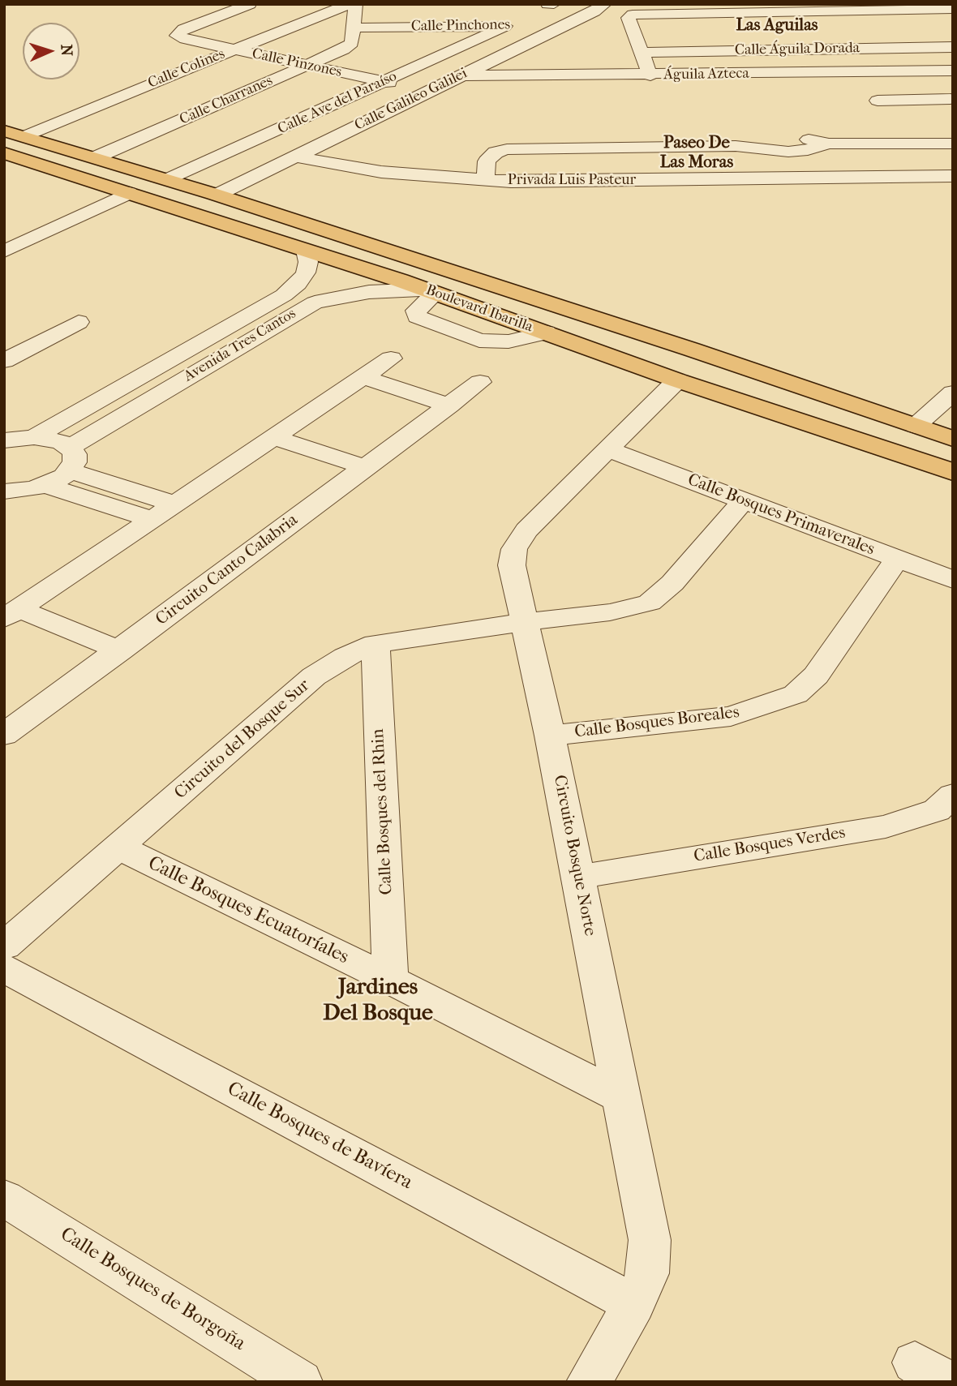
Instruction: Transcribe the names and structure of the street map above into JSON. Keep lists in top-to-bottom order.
{
  "streets": {
    "main road": ["Boulevard Ibarilla"],
    "street": [
      "Calle Pinchones",
      "Calle Águila Dorada",
      "Calle Pinzones",
      "Calle Colines",
      "Águila Azteca",
      "Calle Galileo Galilei",
      "Calle Charranes",
      "Calle Ave del Paraíso",
      "Privada Luis Pasteur",
      "Avenida Tres Cantos",
      "Calle Bosques Primaverales",
      "Circuito Canto Calabria",
      "Calle Bosques Boreales",
      "Circuito del Bosque Sur",
      "Calle Bosques del Rhin",
      "Calle Bosques Verdes",
      "Circuito Bosque Norte",
      "Calle Bosques Ecuatoríales",
      "Calle Bosques de Bavíera",
      "Calle Bosques de Borgoña"
    ]
  },
  "crossings": [
    ["Calle Pinchones", "Calle Charranes"],
    ["Calle Pinchones", "Calle Ave del Paraíso"],
    ["Calle Pinzones", "Calle Colines"],
    ["Calle Pinzones", "Calle Galileo Galilei"],
    ["Calle Pinzones", "Calle Charranes"],
    ["Calle Pinzones", "Calle Ave del Paraíso"],
    ["Calle Colines", "Boulevard Ibarilla"],
    ["Águila Azteca", "Calle Galileo Galilei"],
    ["Calle Galileo Galilei", "Privada Luis Pasteur"],
    ["Calle Galileo Galilei", "Boulevard Ibarilla"],
    ["Calle Charranes", "Boulevard Ibarilla"],
    ["Calle Ave del Paraíso", "Boulevard Ibarilla"],
    ["Boulevard Ibarilla", "Avenida Tres Cantos"],
    ["Boulevard Ibarilla", "Circuito Bosque Norte"],
    ["Calle Bosques Primaverales", "Calle Bosques Boreales"],
    ["Calle Bosques Primaverales", "Circuito del Bosque Sur"],
    ["Calle Bosques Primaverales", "Circuito Bosque Norte"],
    ["Calle Bosques Boreales", "Circuito Bosque Norte"],
    ["Circuito del Bosque Sur", "Calle Bosques del Rhin"],
    ["Circuito del Bosque Sur", "Circuito Bosque Norte"],
    ["Circuito del Bosque Sur", "Calle Bosques Ecuatoríales"],
    ["Calle Bosques del Rhin", "Calle Bosques Ecuatoríales"],
    ["Calle Bosques Verdes", "Circuito Bosque Norte"],
    ["Circuito Bosque Norte", "Calle Bosques Ecuatoríales"],
    ["Circuito Bosque Norte", "Calle Bosques de Bavíera"]
  ],
  "districts": ["Las Aguilas", "Paseo De Las Moras", "Jardines Del Bosque"],
  "north": "right"
}
